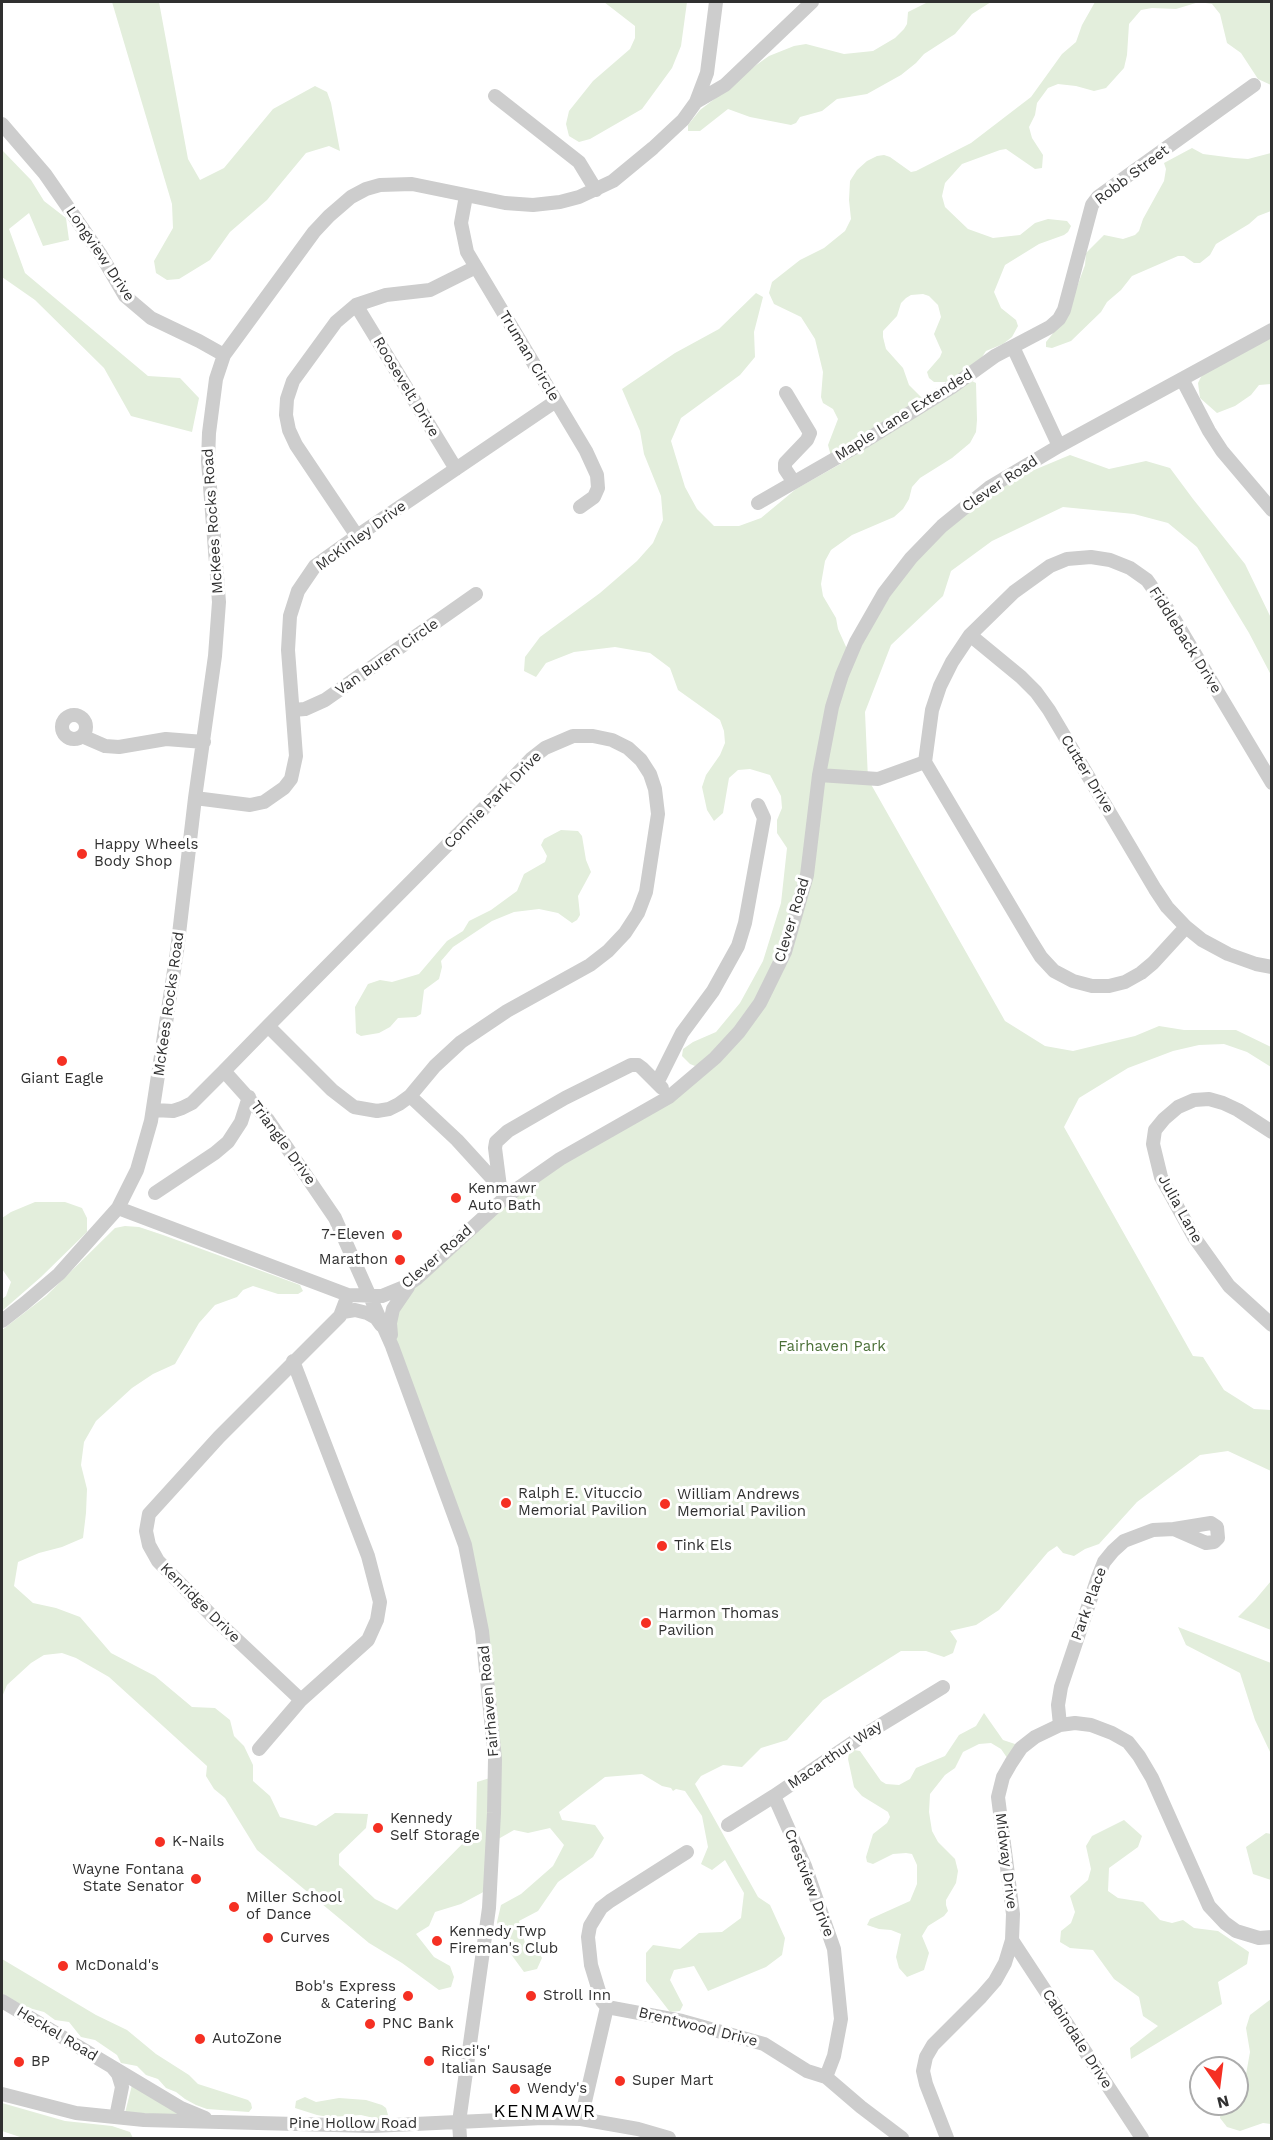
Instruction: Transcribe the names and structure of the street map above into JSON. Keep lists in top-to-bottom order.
{
  "streets": {
    "street": [
      "Robb Street",
      "Longview Drive",
      "Truman Circle",
      "Roosevelt Drive",
      "Maple Lane Extended",
      "Clever Road",
      "McKees Rocks Road",
      "McKinley Drive",
      "Fiddleback Drive",
      "Van Buren Circle",
      "Cutter Drive",
      "Connie Park Drive",
      "Triangle Drive",
      "Julia Lane",
      "Kenridge Drive",
      "Park Place",
      "Fairhaven Road",
      "Macarthur Way",
      "Midway Drive",
      "Crestview Drive",
      "Brentwood Drive",
      "Heckel Road",
      "Cabindale Drive",
      "Pine Hollow Road"
    ]
  },
  "crossings": [
    ["Robb Street", "Maple Lane Extended"],
    ["Longview Drive", "McKees Rocks Road"],
    ["Truman Circle", "McKees Rocks Road"],
    ["Truman Circle", "McKinley Drive"],
    ["Roosevelt Drive", "McKinley Drive"],
    ["Clever Road", "McKees Rocks Road"],
    ["Clever Road", "Triangle Drive"],
    ["Clever Road", "Kenridge Drive"],
    ["Clever Road", "Fairhaven Road"],
    ["McKees Rocks Road", "McKinley Drive"],
    ["McKinley Drive", "Van Buren Circle"],
    ["Fiddleback Drive", "Cutter Drive"],
    ["Connie Park Drive", "Triangle Drive"],
    ["Triangle Drive", "Fairhaven Road"],
    ["Park Place", "Midway Drive"],
    ["Fairhaven Road", "Pine Hollow Road"],
    ["Macarthur Way", "Crestview Drive"],
    ["Midway Drive", "Cabindale Drive"],
    ["Crestview Drive", "Brentwood Drive"],
    ["Heckel Road", "Pine Hollow Road"]
  ],
  "districts": ["KENMAWR"],
  "parks": ["Fairhaven Park"],
  "places": [
    "Happy Wheels Body Shop",
    "Giant Eagle",
    "Kenmawr Auto Bath",
    "7-Eleven",
    "Marathon",
    "Ralph E. Vituccio Memorial Pavilion",
    "William Andrews Memorial Pavilion",
    "Tink Els",
    "Harmon Thomas Pavilion",
    "Kennedy Self Storage",
    "K-Nails",
    "Wayne Fontana State Senator",
    "Miller School of Dance",
    "Curves",
    "Kennedy Twp Fireman's Club",
    "McDonald's",
    "Bob's Express & Catering",
    "Stroll Inn",
    "PNC Bank",
    "AutoZone",
    "Ricci's' Italian Sausage",
    "BP",
    "Super Mart",
    "Wendy's"
  ],
  "north": "bottom"
}
